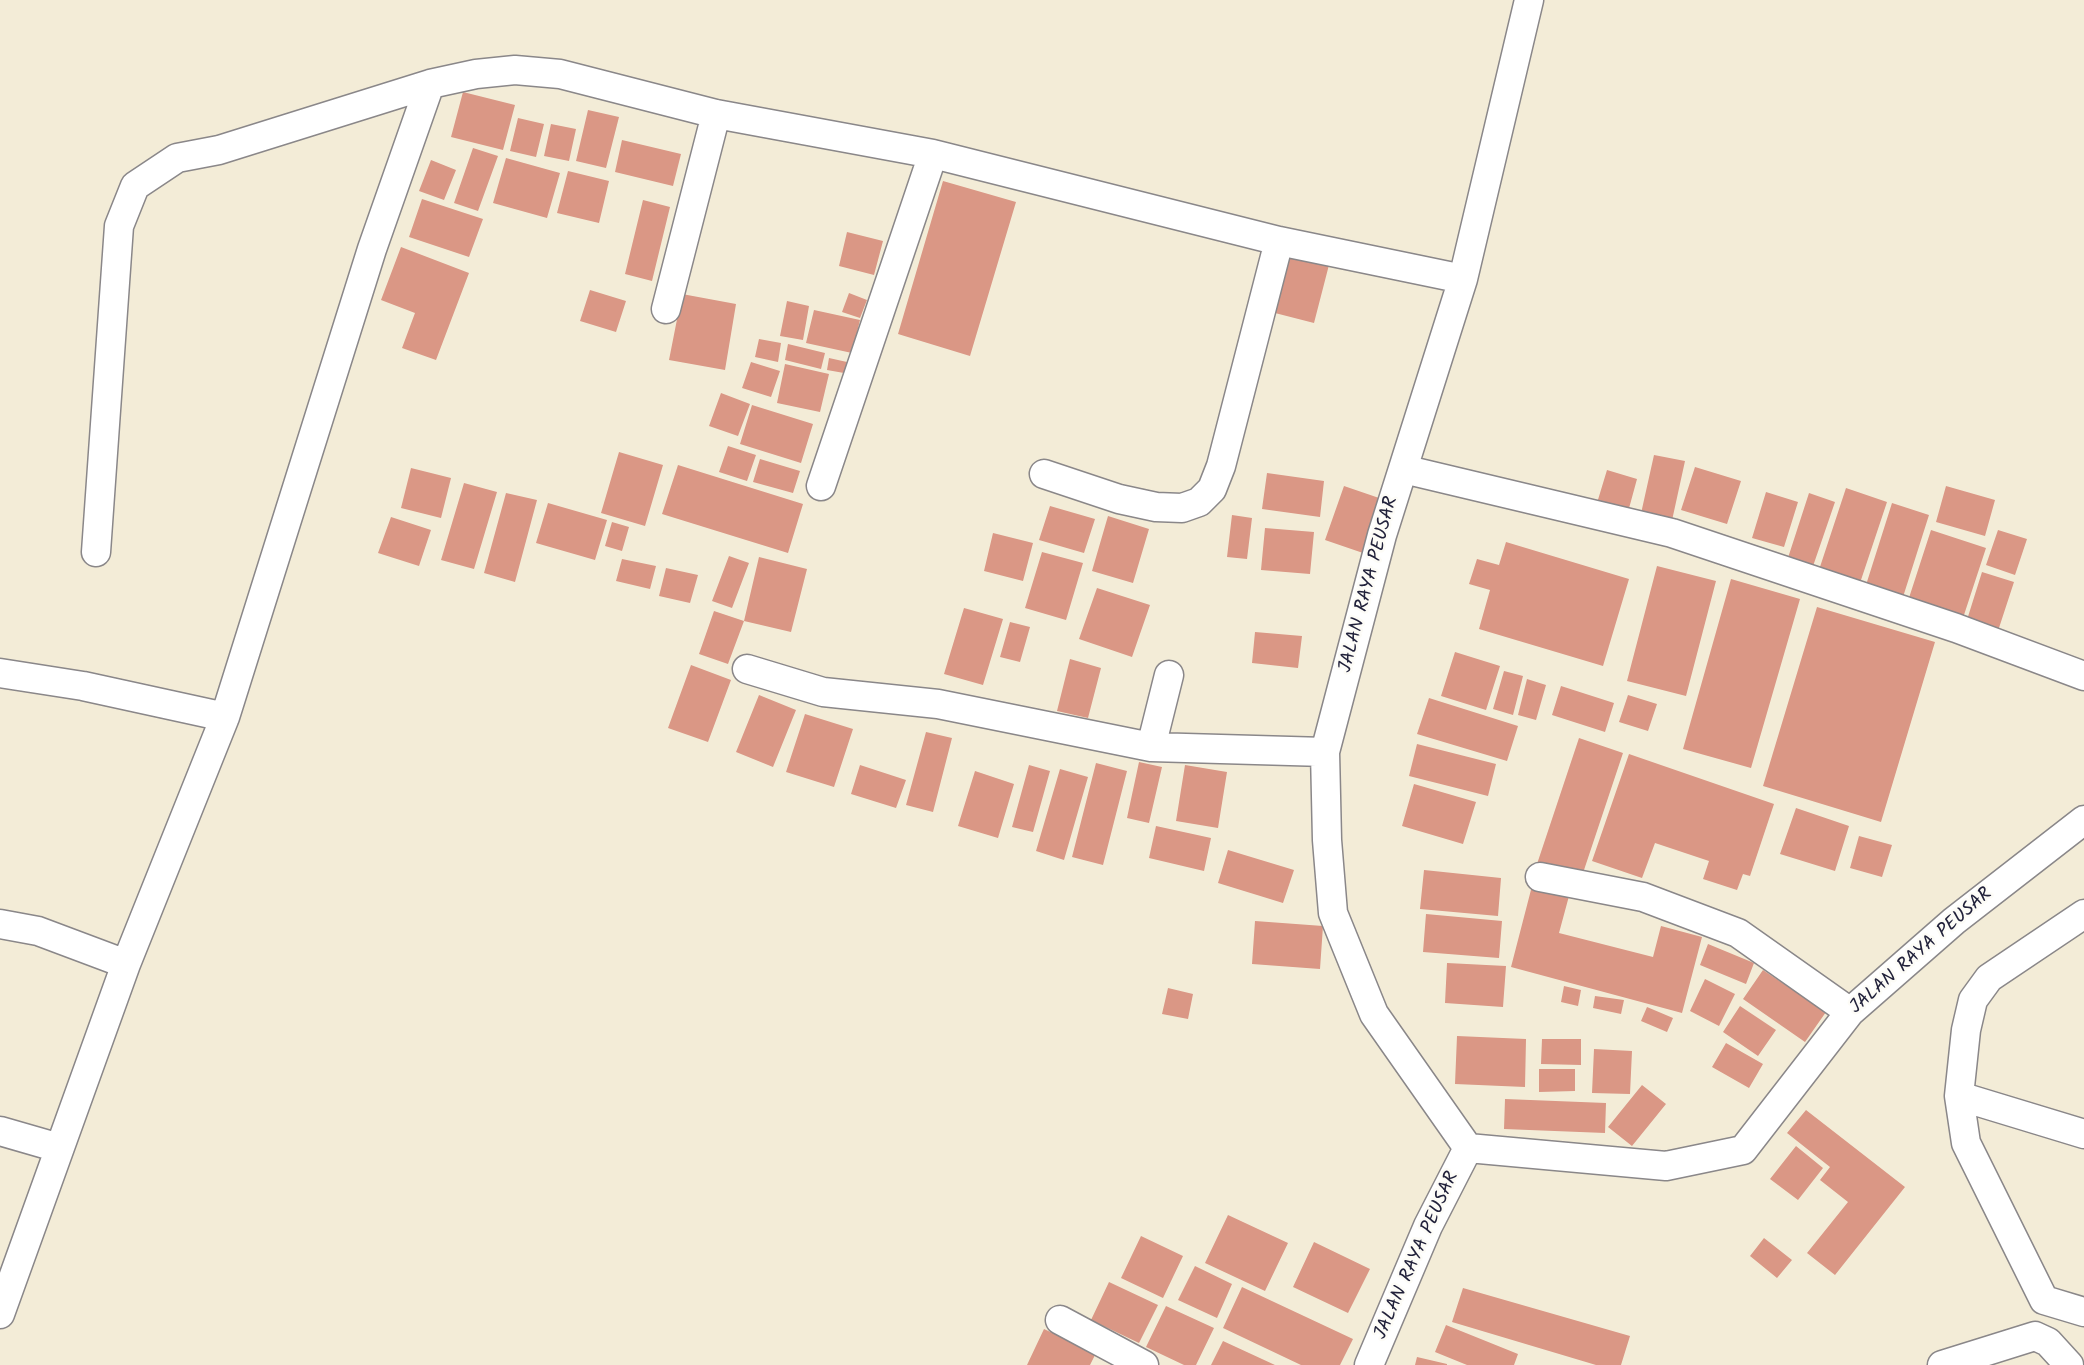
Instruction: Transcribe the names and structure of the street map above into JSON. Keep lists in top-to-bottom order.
{
  "streets": {
    "street": ["JALAN RAYA PEUSAR"]
  }
}
